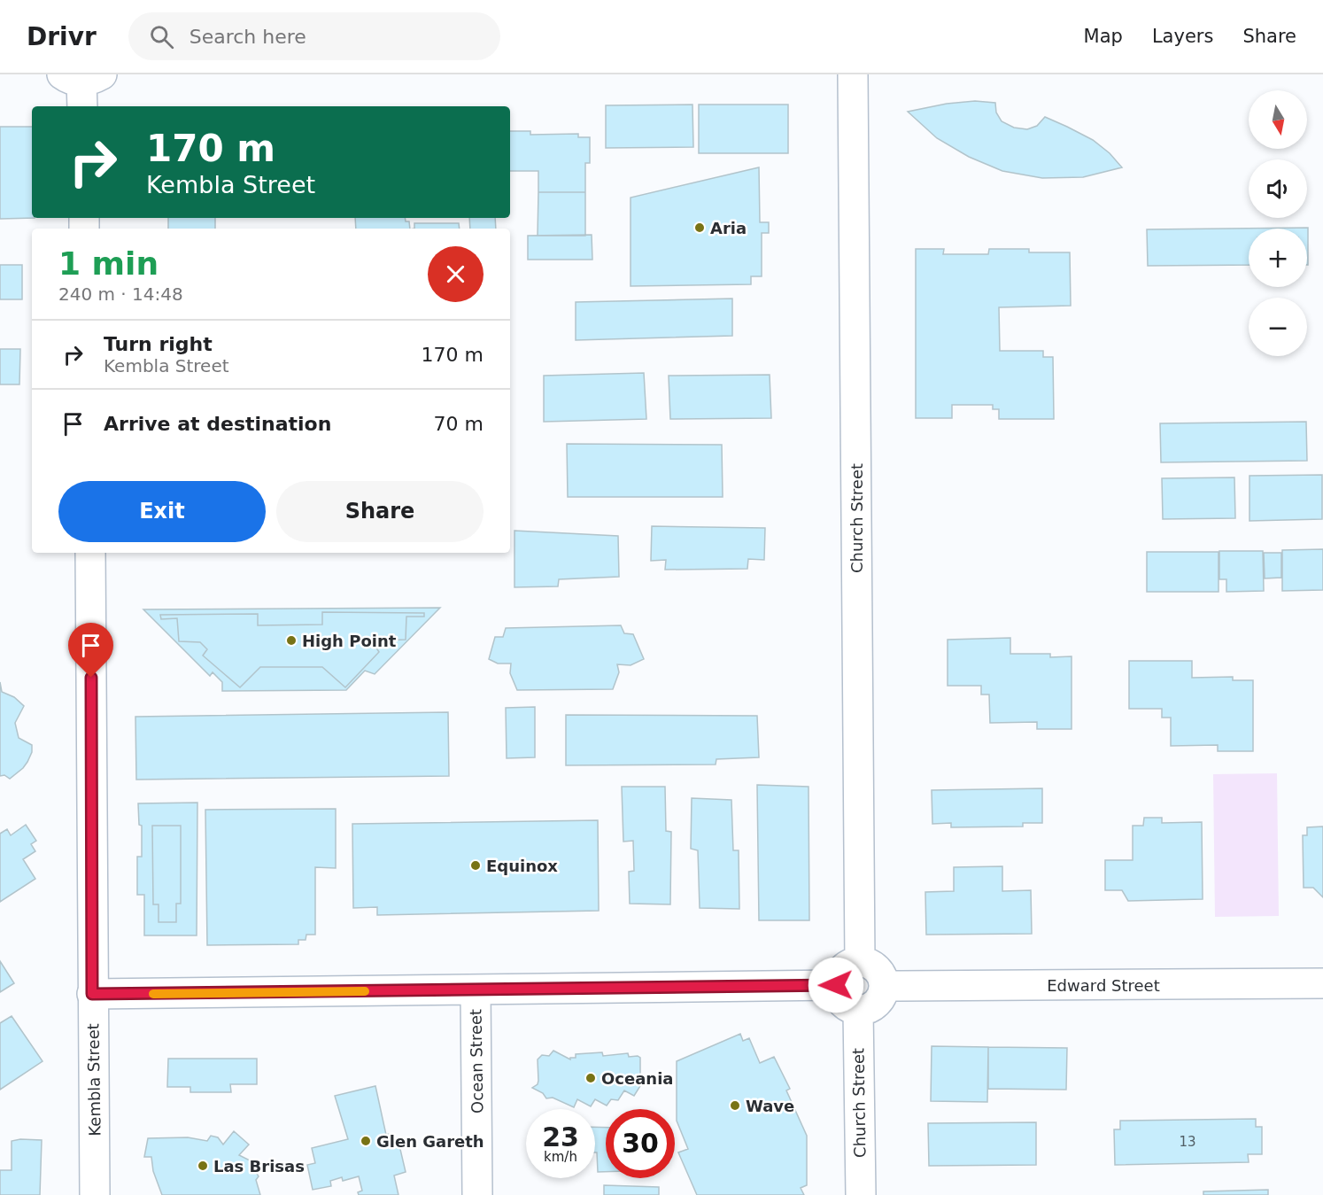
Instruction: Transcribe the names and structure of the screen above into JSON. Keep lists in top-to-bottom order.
{
  "streets": {
    "street": [
      "Church Street",
      "Edward Street",
      "Ocean Street",
      "Kembla Street"
    ]
  },
  "crossings": [
    ["Church Street", "Edward Street"]
  ],
  "places": [
    "Aria",
    "High Point",
    "Equinox",
    "Oceania",
    "Wave",
    "Glen Gareth",
    "Las Brisas"
  ],
  "house_numbers": ["13"],
  "north": "bottom",
  "page": {
    "header": "Drivr",
    "search": "Search here",
    "nav": ["Map", "Layers", "Share"],
    "map_buttons": ["+", "−"],
    "turn": ["170 m", "Kembla Street"],
    "heading": ["1 min", "240 m · 14:48"],
    "list": [
      {
        "name": "Turn right",
        "note": "Kembla Street",
        "value": "170 m"
      },
      {
        "name": "Arrive at destination",
        "value": "70 m"
      }
    ],
    "buttons": ["Exit", "Share"],
    "speed": "23 km/h",
    "limit": "30"
  }
}
